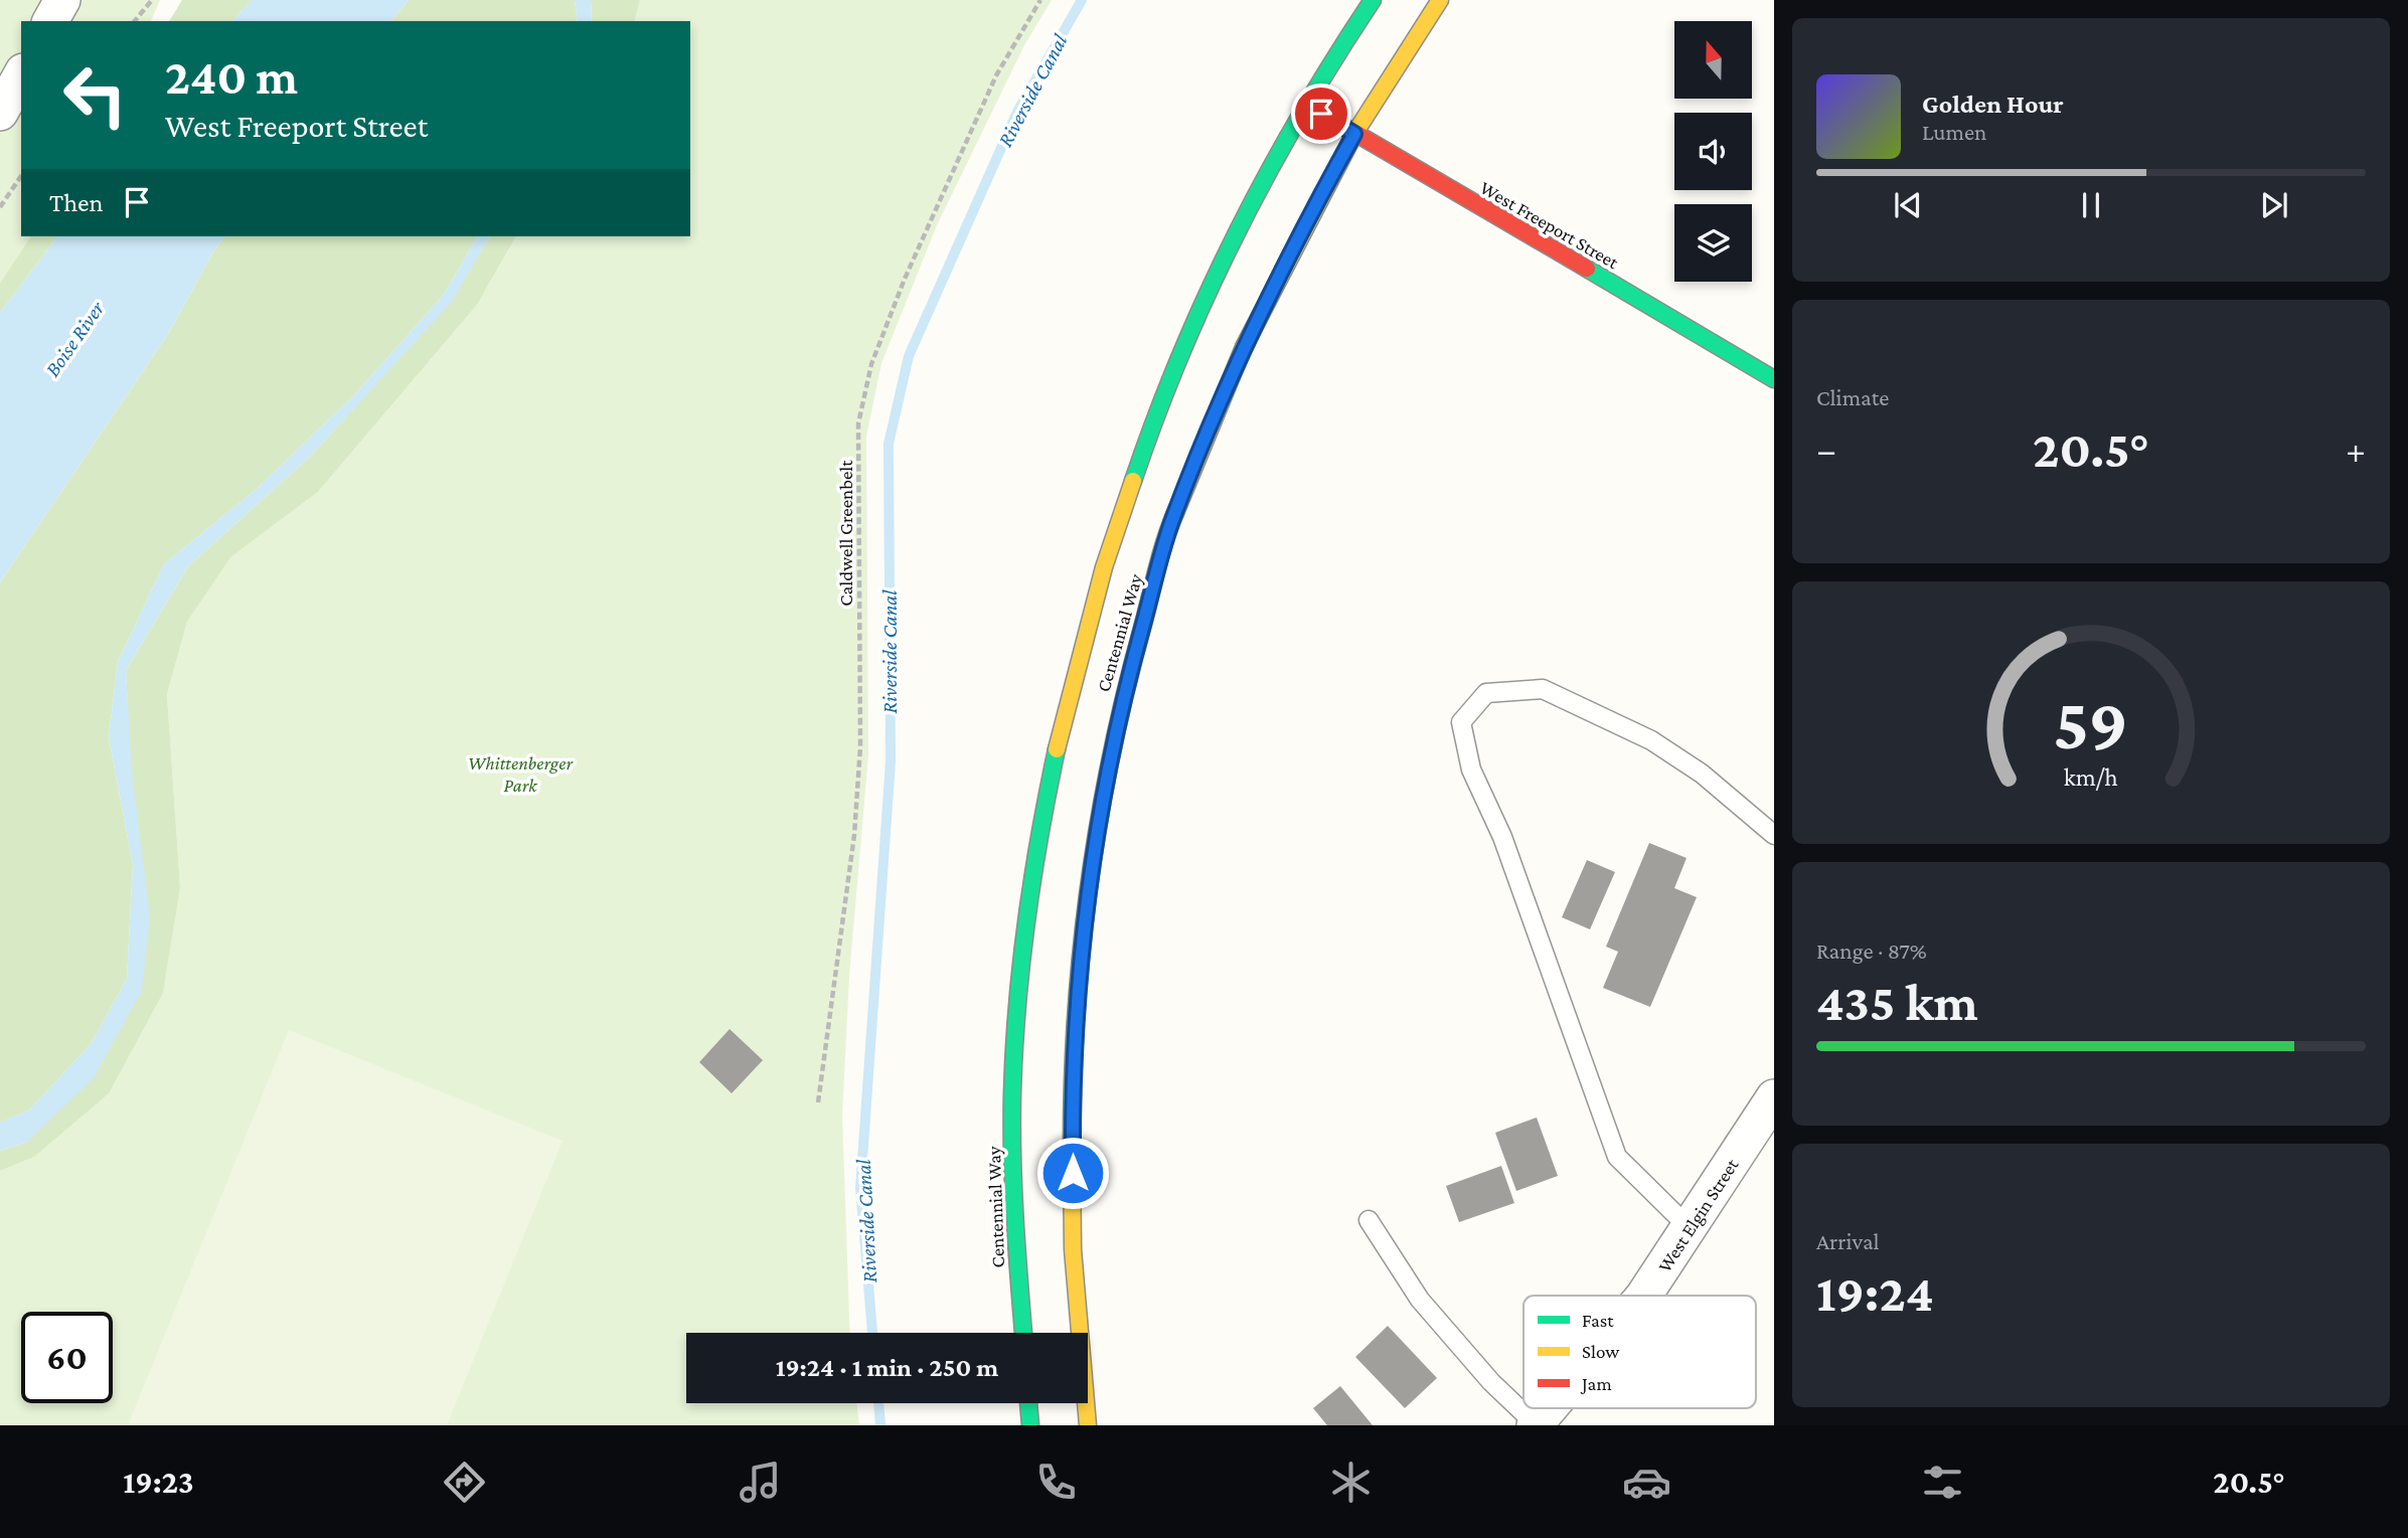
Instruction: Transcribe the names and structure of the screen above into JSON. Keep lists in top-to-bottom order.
{
  "streets": {
    "main road": ["West Freeport Street", "Centennial Way"],
    "street": ["West Elgin Street"],
    "path": ["Caldwell Greenbelt"]
  },
  "crossings": [
    ["West Freeport Street", "Centennial Way"]
  ],
  "water": ["Riverside Canal", "Boise River"],
  "parks": ["Whittenberger Park"],
  "legend": ["Fast", "Slow", "Jam"],
  "north": "top",
  "page": {
    "turn": ["240 m", "West Freeport Street"],
    "song": ["Golden Hour", "Lumen"],
    "then": "Then",
    "tile": [
      "Climate",
      ["Range · 87%", "435 km"],
      ["Arrival", "19:24"]
    ],
    "heat": ["−", "20.5°", "+"],
    "limit": "60",
    "trip": "19:24 · 1 min · 250 m",
    "tabs": ["19:23", "20.5°"],
    "gauge": ["59", "km/h"]
  }
}
